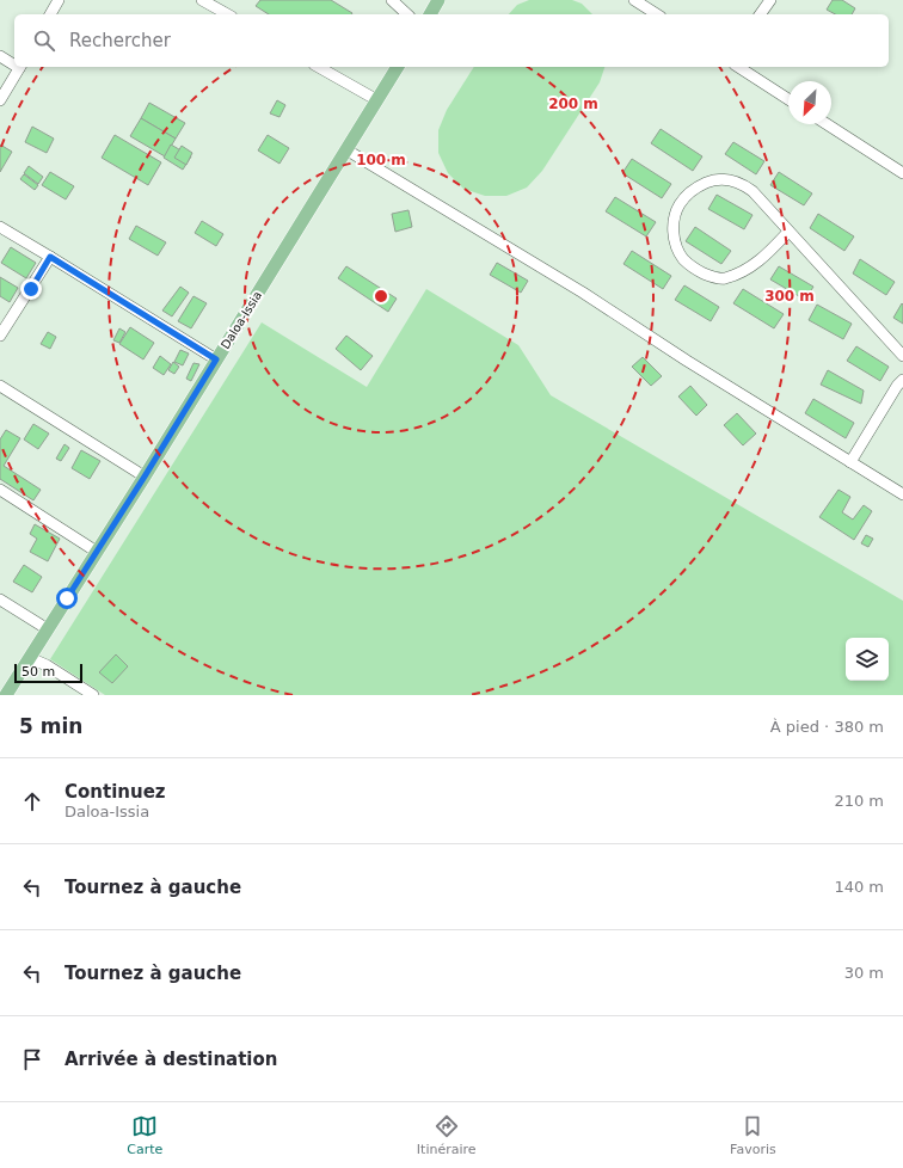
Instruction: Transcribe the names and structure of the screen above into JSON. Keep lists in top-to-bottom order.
{
  "streets": {
    "main road": ["Daloa-Issia"]
  },
  "scale_bar": "50 m",
  "north": "bottom left",
  "page": {
    "search": "Rechercher",
    "scale": "50 m",
    "heading": ["5 min", "À pied · 380 m"],
    "list": [
      ["Continuez", "Daloa-Issia", "210 m"],
      ["Tournez à gauche", "140 m"],
      ["Tournez à gauche", "30 m"],
      "Arrivée à destination"
    ],
    "nav": ["Carte", "Itinéraire", "Favoris"]
  },
  "rings": ["200 m", "100 m", "300 m"]
}
